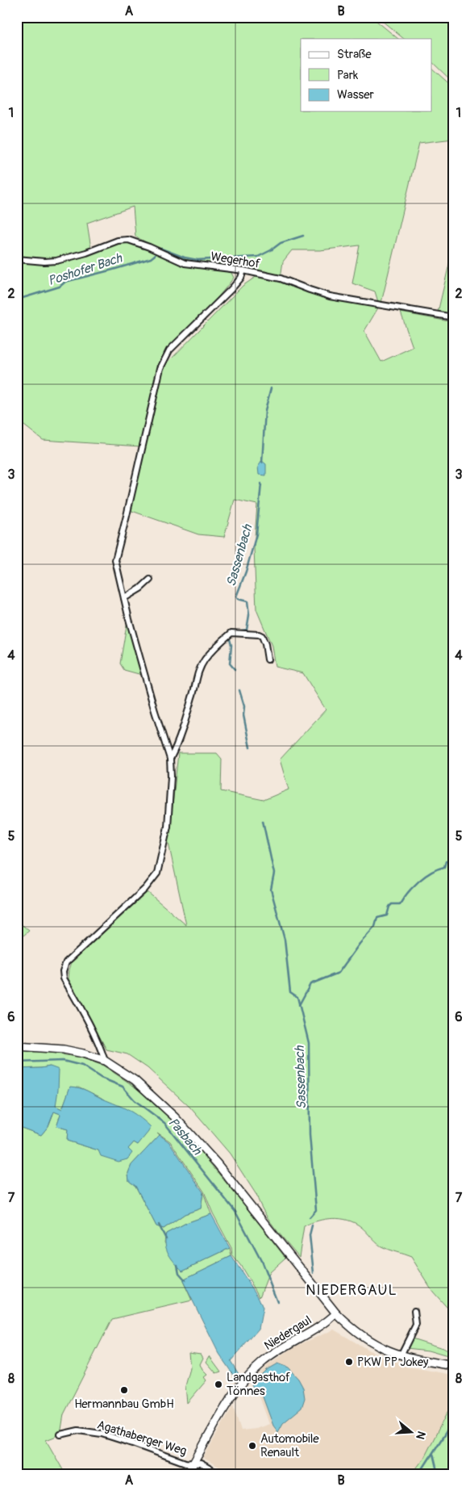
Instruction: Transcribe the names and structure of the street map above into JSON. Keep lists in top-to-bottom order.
{
  "streets": {
    "main road": ["Niedergaul"],
    "street": ["Wegerhof", "Agathaberger Weg"]
  },
  "crossings": [
    ["Niedergaul", "Agathaberger Weg"]
  ],
  "districts": ["NIEDERGAUL"],
  "water": ["Poshofer Bach", "Sassenbach", "Pasbach"],
  "places": [
    "PKW PP Jokey",
    "Landgasthof Tönnes",
    "Hermannbau GmbH",
    "Automobile Renault"
  ],
  "legend": ["Straße", "Park", "Wasser"],
  "north": "right",
  "grid": {
    "columns": ["A", "B"],
    "rows": [
      "1",
      "2",
      "3",
      "4",
      "5",
      "6",
      "7",
      "8"
    ]
  }
}
